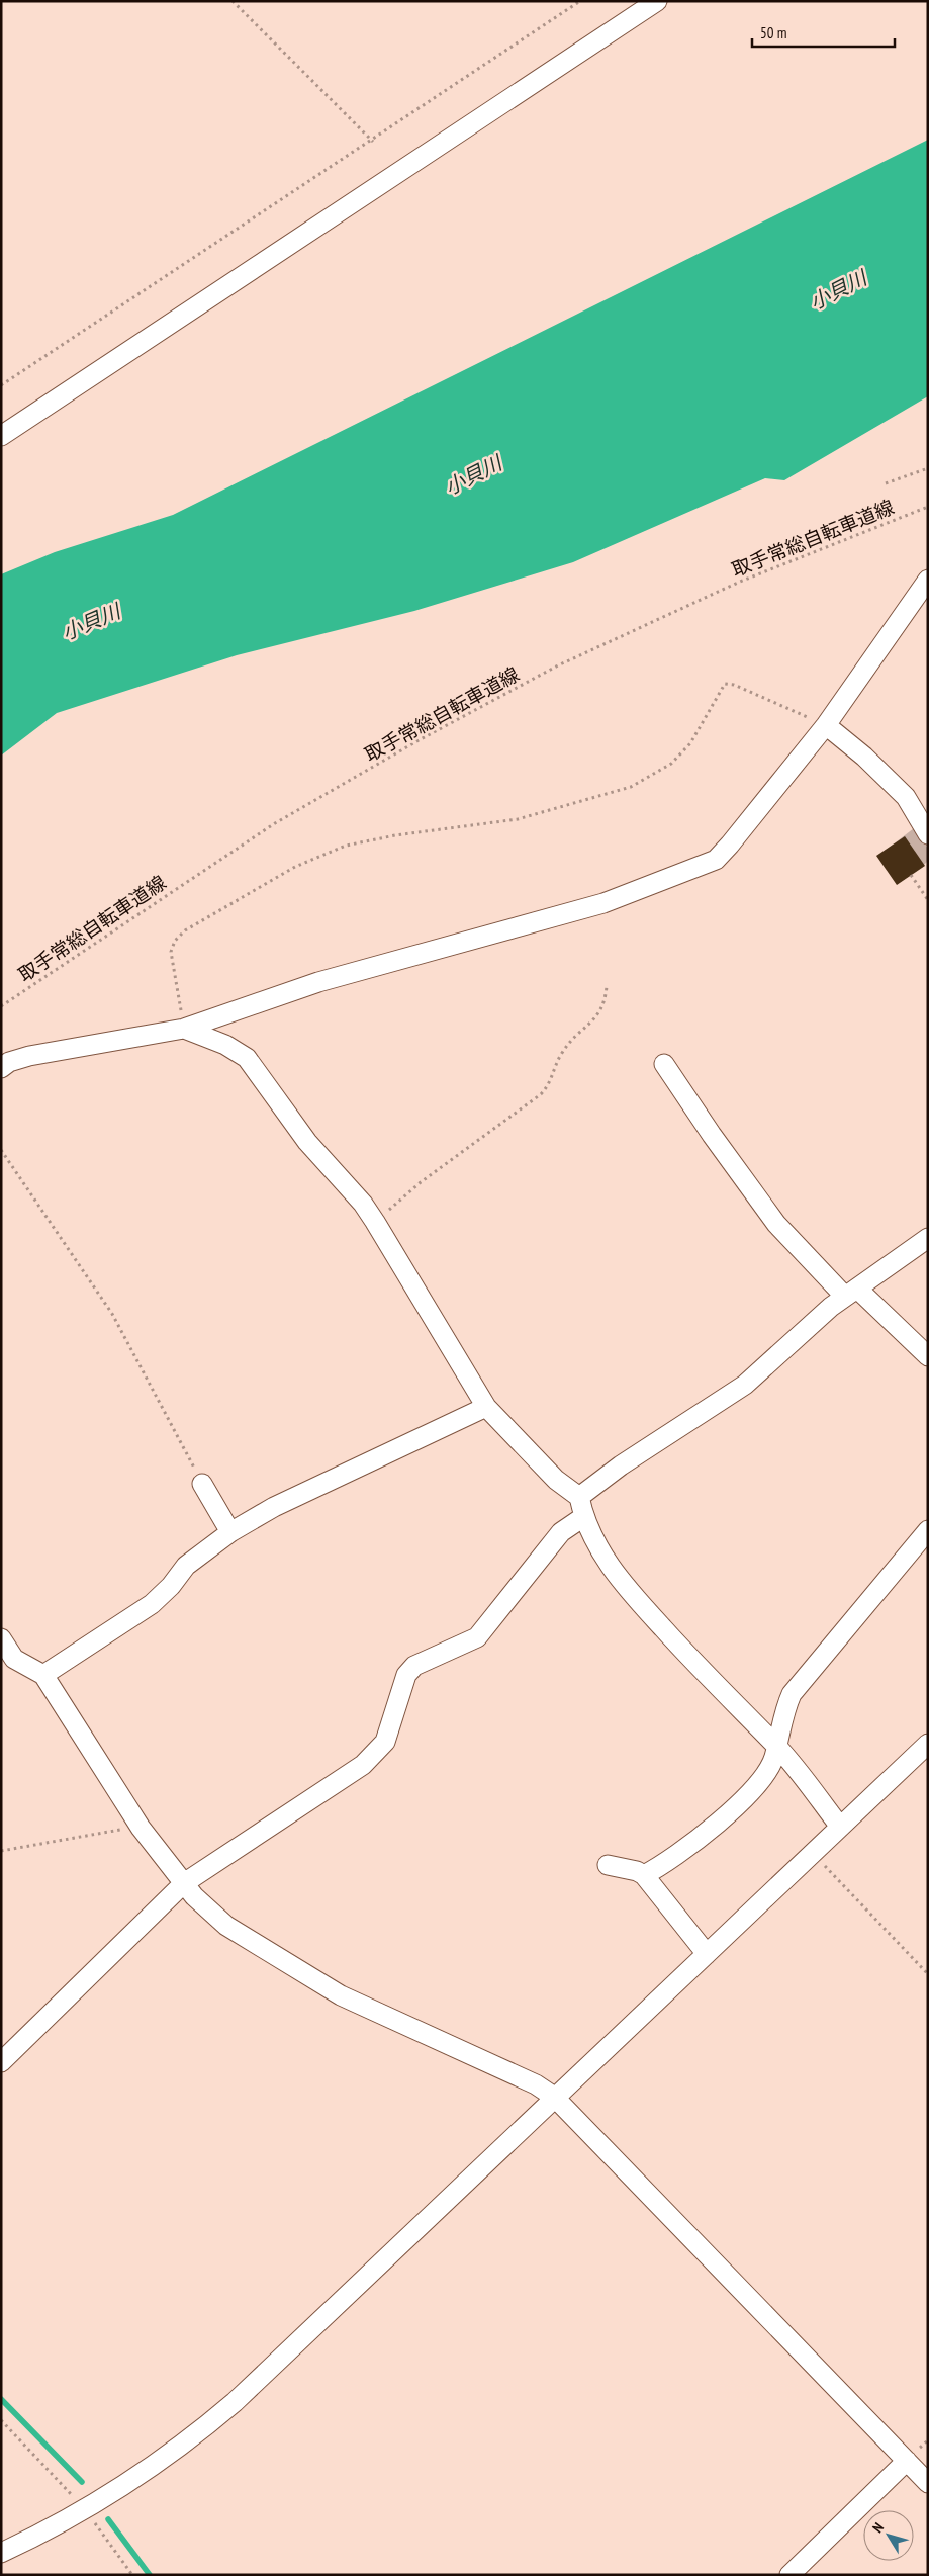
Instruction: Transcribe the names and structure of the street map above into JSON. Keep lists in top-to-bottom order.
{
  "streets": {
    "path": ["取手常総自転車道線"]
  },
  "water": ["小貝川"],
  "scale_bar": "50 m",
  "north": "top left"
}
